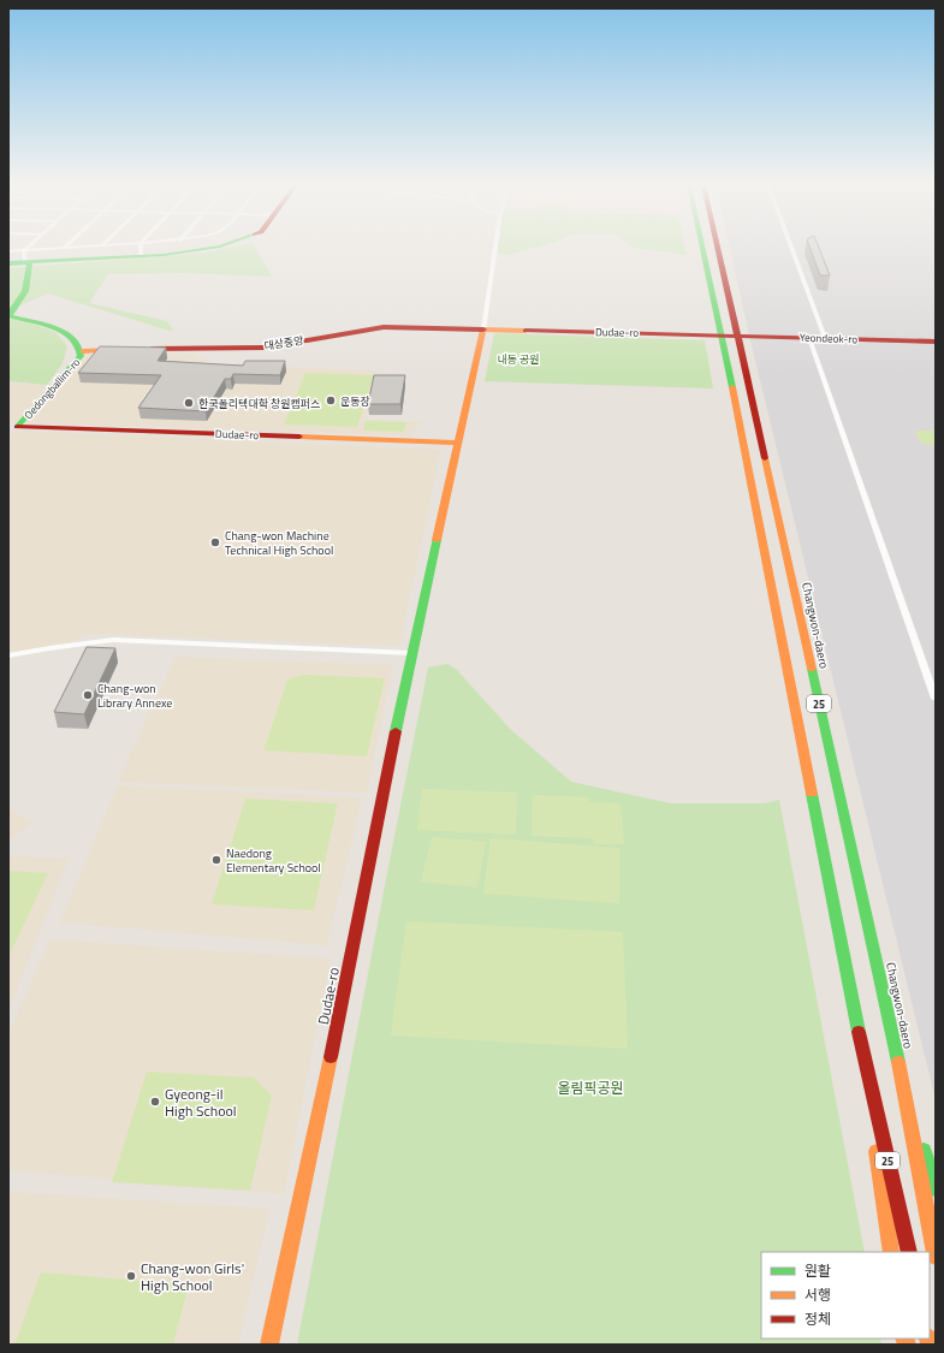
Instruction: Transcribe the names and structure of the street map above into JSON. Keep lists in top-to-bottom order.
{
  "streets": {
    "main road": [
      "Dudae-ro",
      "Yeondeok-ro",
      "대상중앙",
      "Oedongballim-ro",
      "Changwon-daero",
      "25"
    ]
  },
  "crossings": [
    ["Dudae-ro", "Yeondeok-ro"],
    ["Dudae-ro", "대상중앙"],
    ["Dudae-ro", "Oedongballim-ro"],
    ["Dudae-ro", "25"],
    ["Yeondeok-ro", "Changwon-daero"],
    ["Yeondeok-ro", "25"]
  ],
  "parks": ["내동 공원", "올림픽공원"],
  "places": [
    "운동장",
    "한국폴리텍대학 창원캠퍼스",
    "Chang-won Machine Technical High School",
    "Chang-won Library Annexe",
    "Naedong Elementary School",
    "Gyeong-il High School",
    "Chang-won Girls' High School"
  ],
  "legend": ["원활", "서행", "정체"]
}
